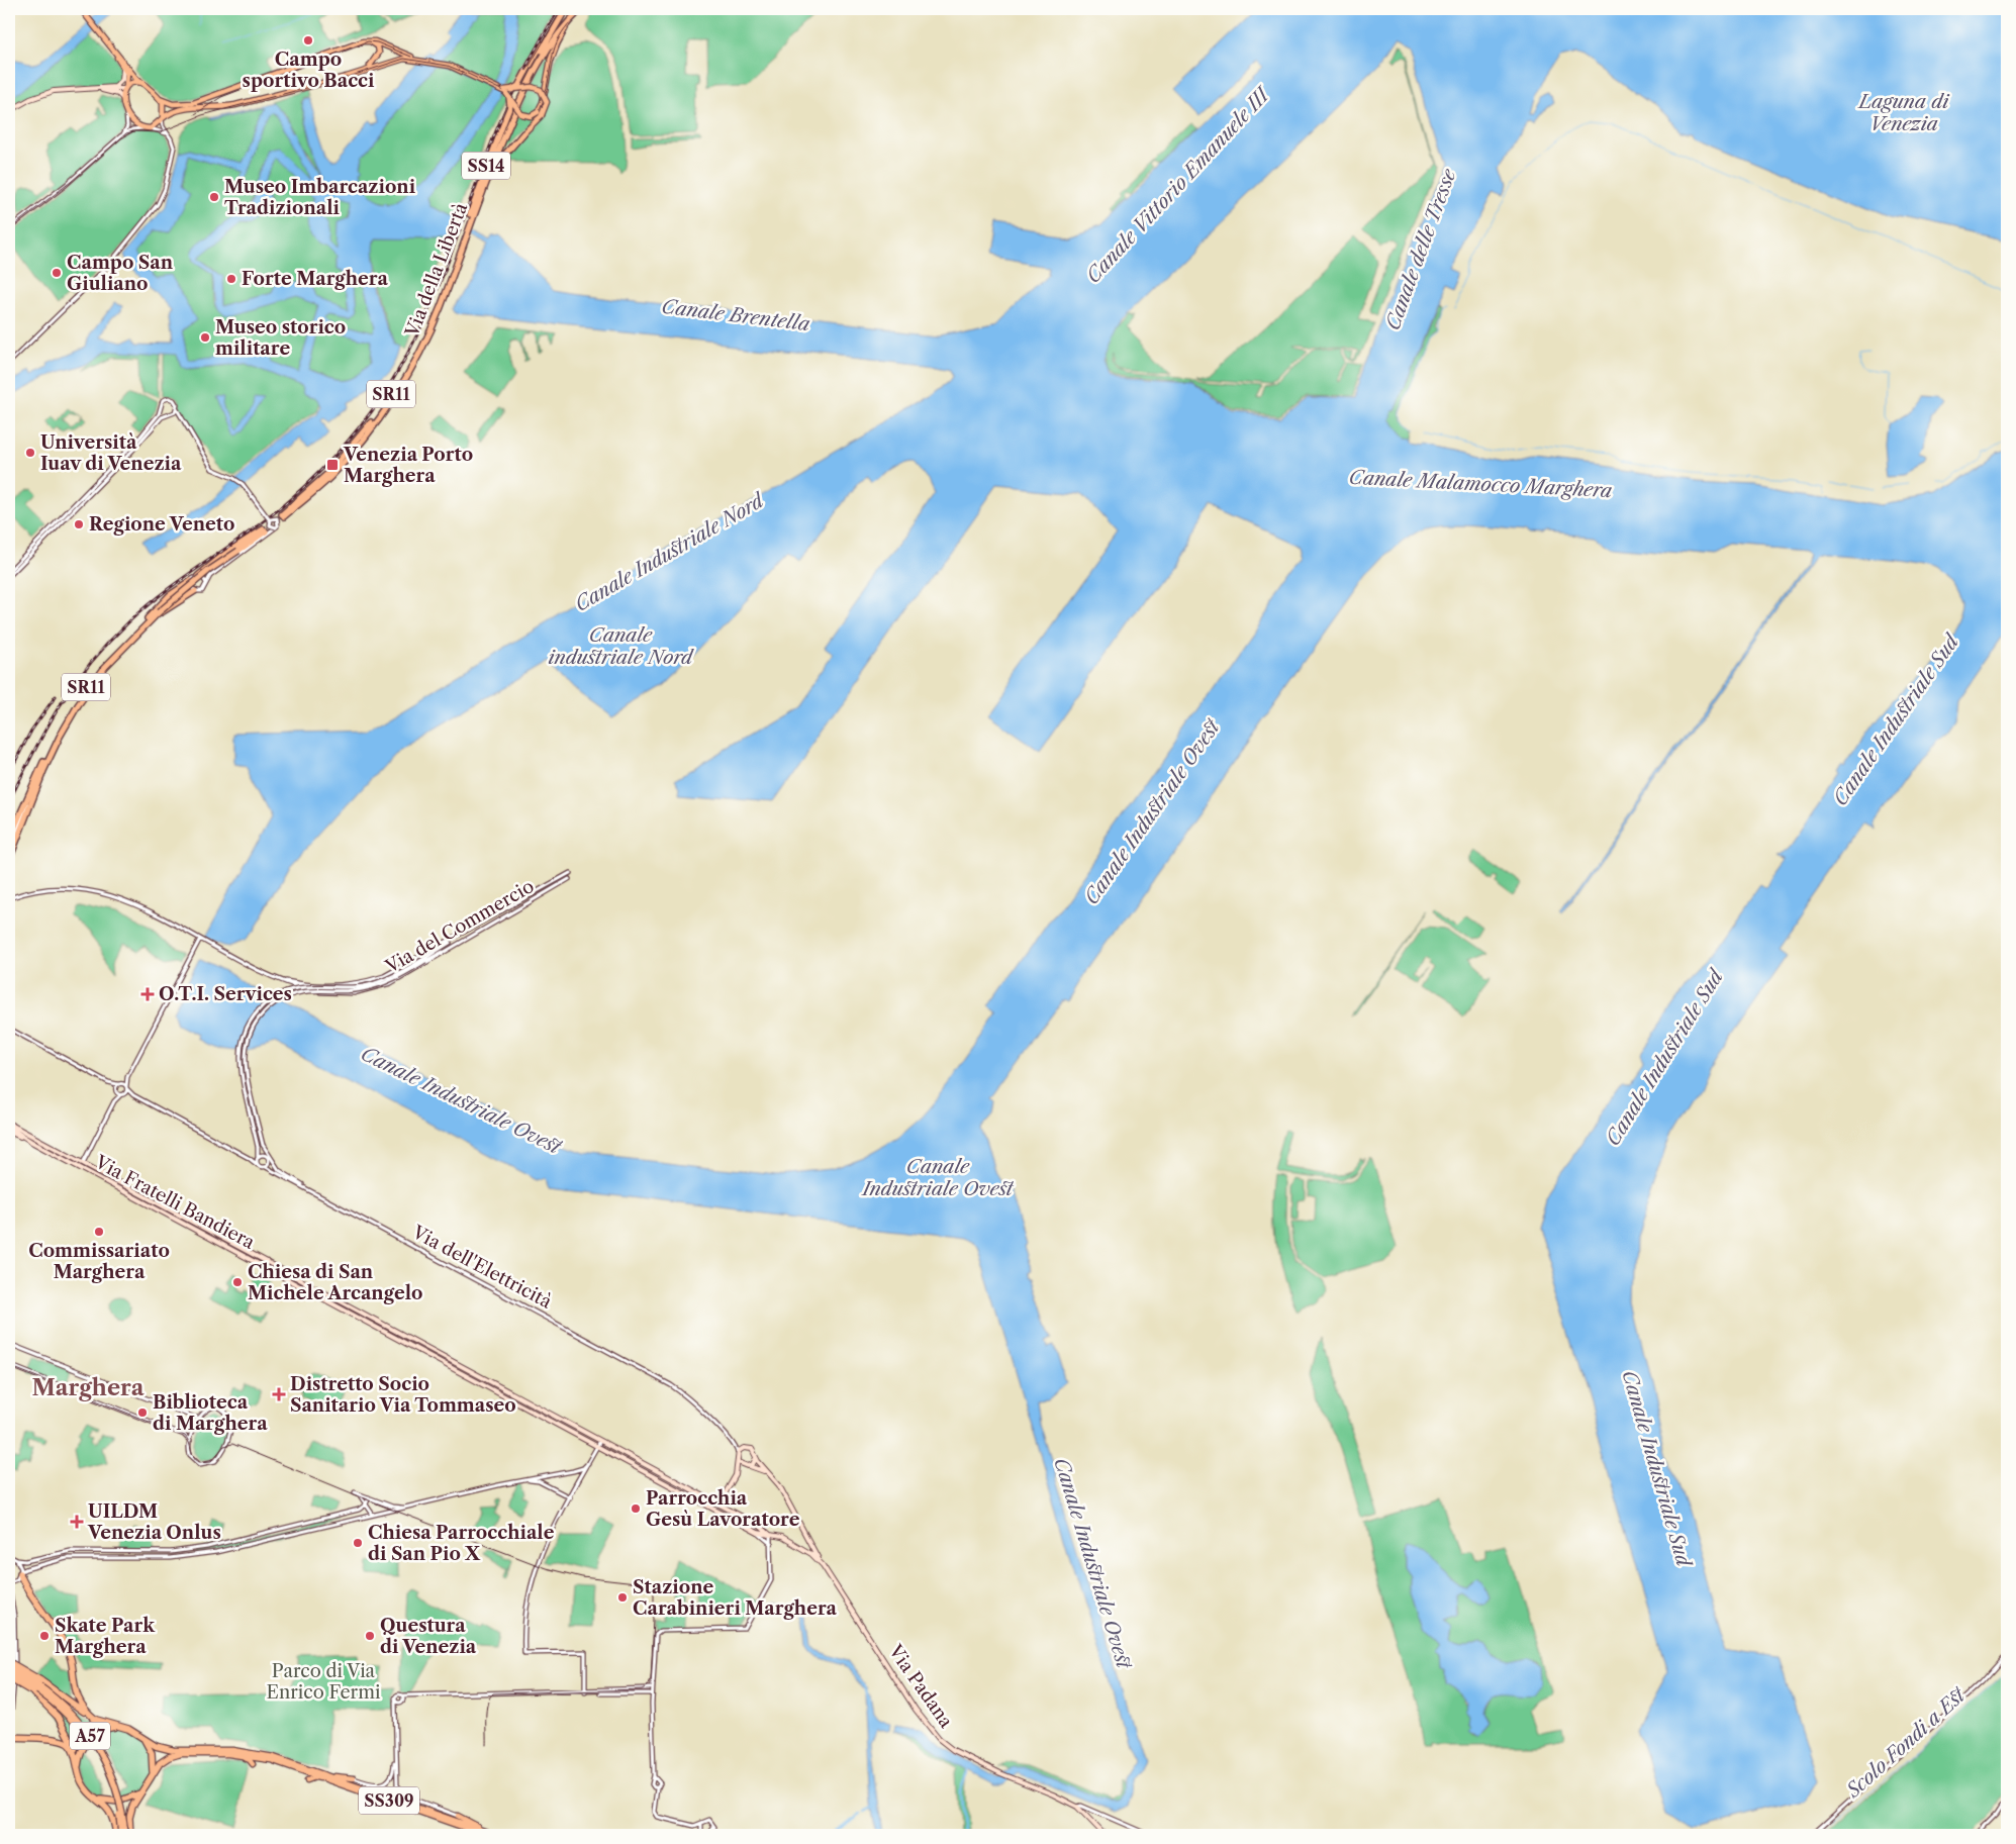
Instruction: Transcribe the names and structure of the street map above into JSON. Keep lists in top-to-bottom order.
{
  "streets": {
    "highway": [
      "SS14",
      "Via della Libertà",
      "SR11",
      "A57",
      "SS309"
    ],
    "main road": ["Via Fratelli Bandiera", "Via Padana"],
    "street": ["Via del Commercio", "Via dell'Elettricità"]
  },
  "crossings": [
    ["SS14", "Via della Libertà"],
    ["Via Fratelli Bandiera", "Via Padana"]
  ],
  "districts": ["Marghera"],
  "water": [
    "Laguna di Venezia",
    "Canale Vittorio Emanuele III",
    "Canale delle Tresse",
    "Canale Brentella",
    "Canale Malamocco Marghera",
    "Canale Industriale Nord",
    "Canale industriale Nord",
    "Canale Industriale Sud",
    "Canale Industriale Ovest",
    "Scolo Fondi a Est"
  ],
  "parks": ["Parco di Via Enrico Fermi"],
  "places": {
    "other": [
      "Campo sportivo Bacci",
      "Museo Imbarcazioni Tradizionali",
      "Campo San Giuliano",
      "Forte Marghera",
      "Museo storico militare",
      "Università Iuav di Venezia",
      "Regione Veneto",
      "Commissariato Marghera",
      "Chiesa di San Michele Arcangelo",
      "Biblioteca di Marghera",
      "Parrocchia Gesù Lavoratore",
      "Chiesa Parrocchiale di San Pio X",
      "Stazione Carabinieri Marghera",
      "Skate Park Marghera",
      "Questura di Venezia"
    ],
    "transit": ["Venezia Porto Marghera"],
    "health": ["O.T.I. Services", "Distretto Socio Sanitario Via Tommaseo", "UILDM Venezia Onlus"]
  }
}
